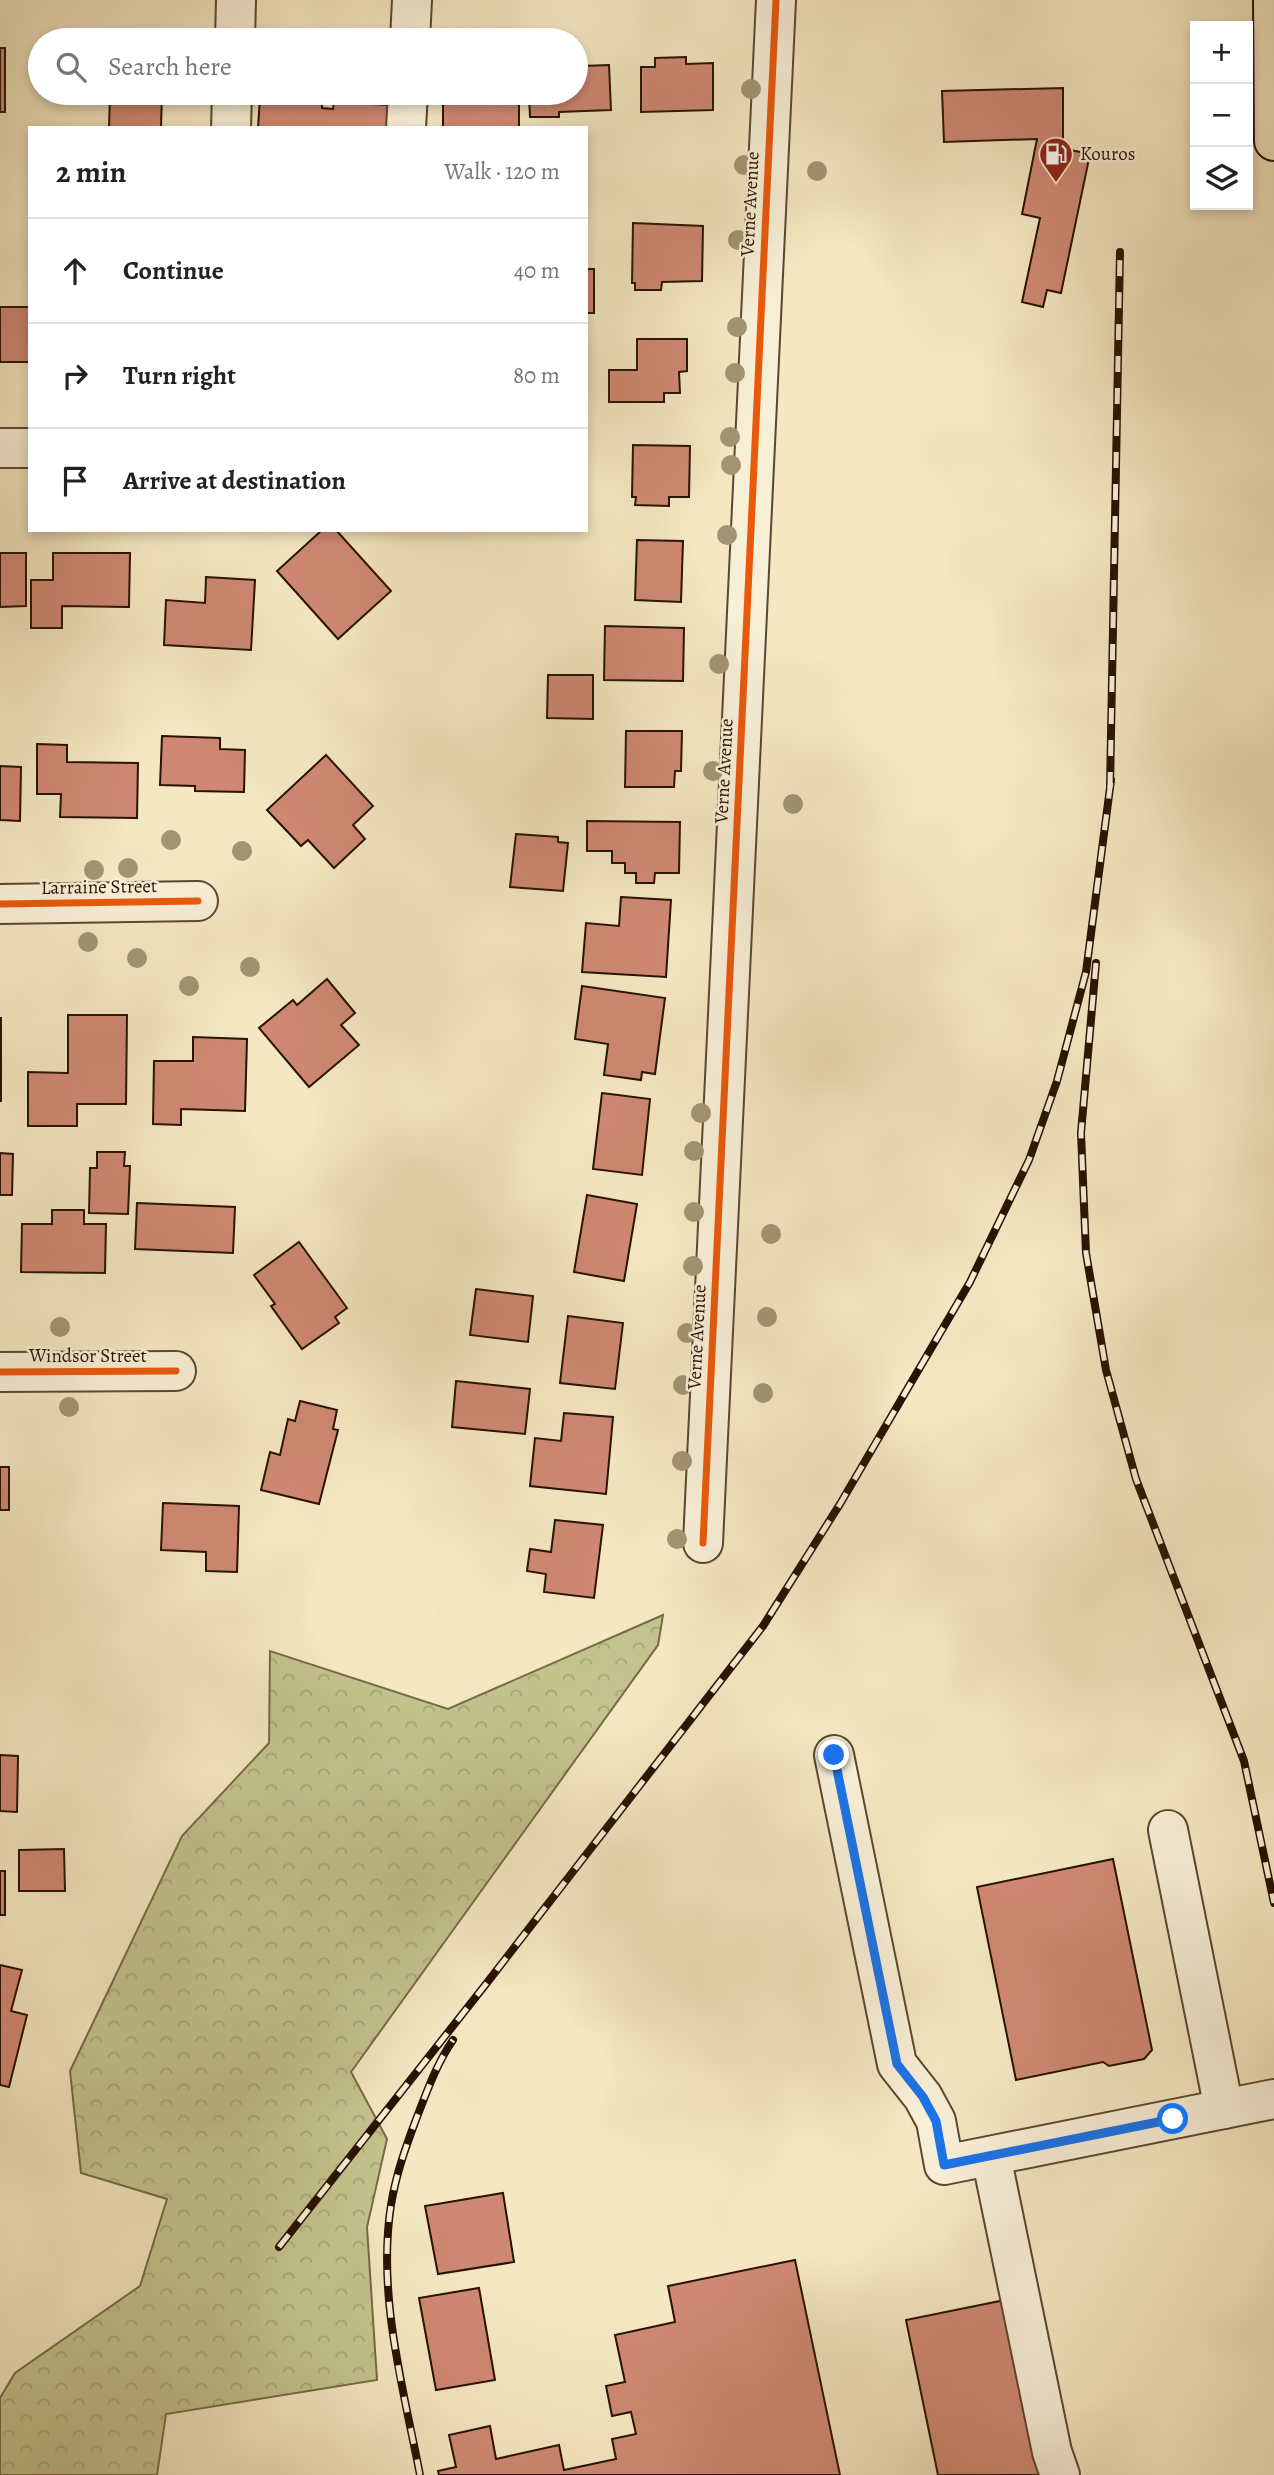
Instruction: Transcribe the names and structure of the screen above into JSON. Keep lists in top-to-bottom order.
{
  "streets": {
    "street": ["Verne Avenue", "Larraine Street", "Windsor Street"]
  },
  "places": {
    "fuel station": ["Kouros"]
  },
  "page": {
    "map_buttons": ["+", "−"],
    "search": "Search here",
    "heading": ["2 min", "Walk · 120 m"],
    "list": [
      ["Continue", "40 m"],
      ["Turn right", "80 m"],
      "Arrive at destination"
    ]
  }
}
